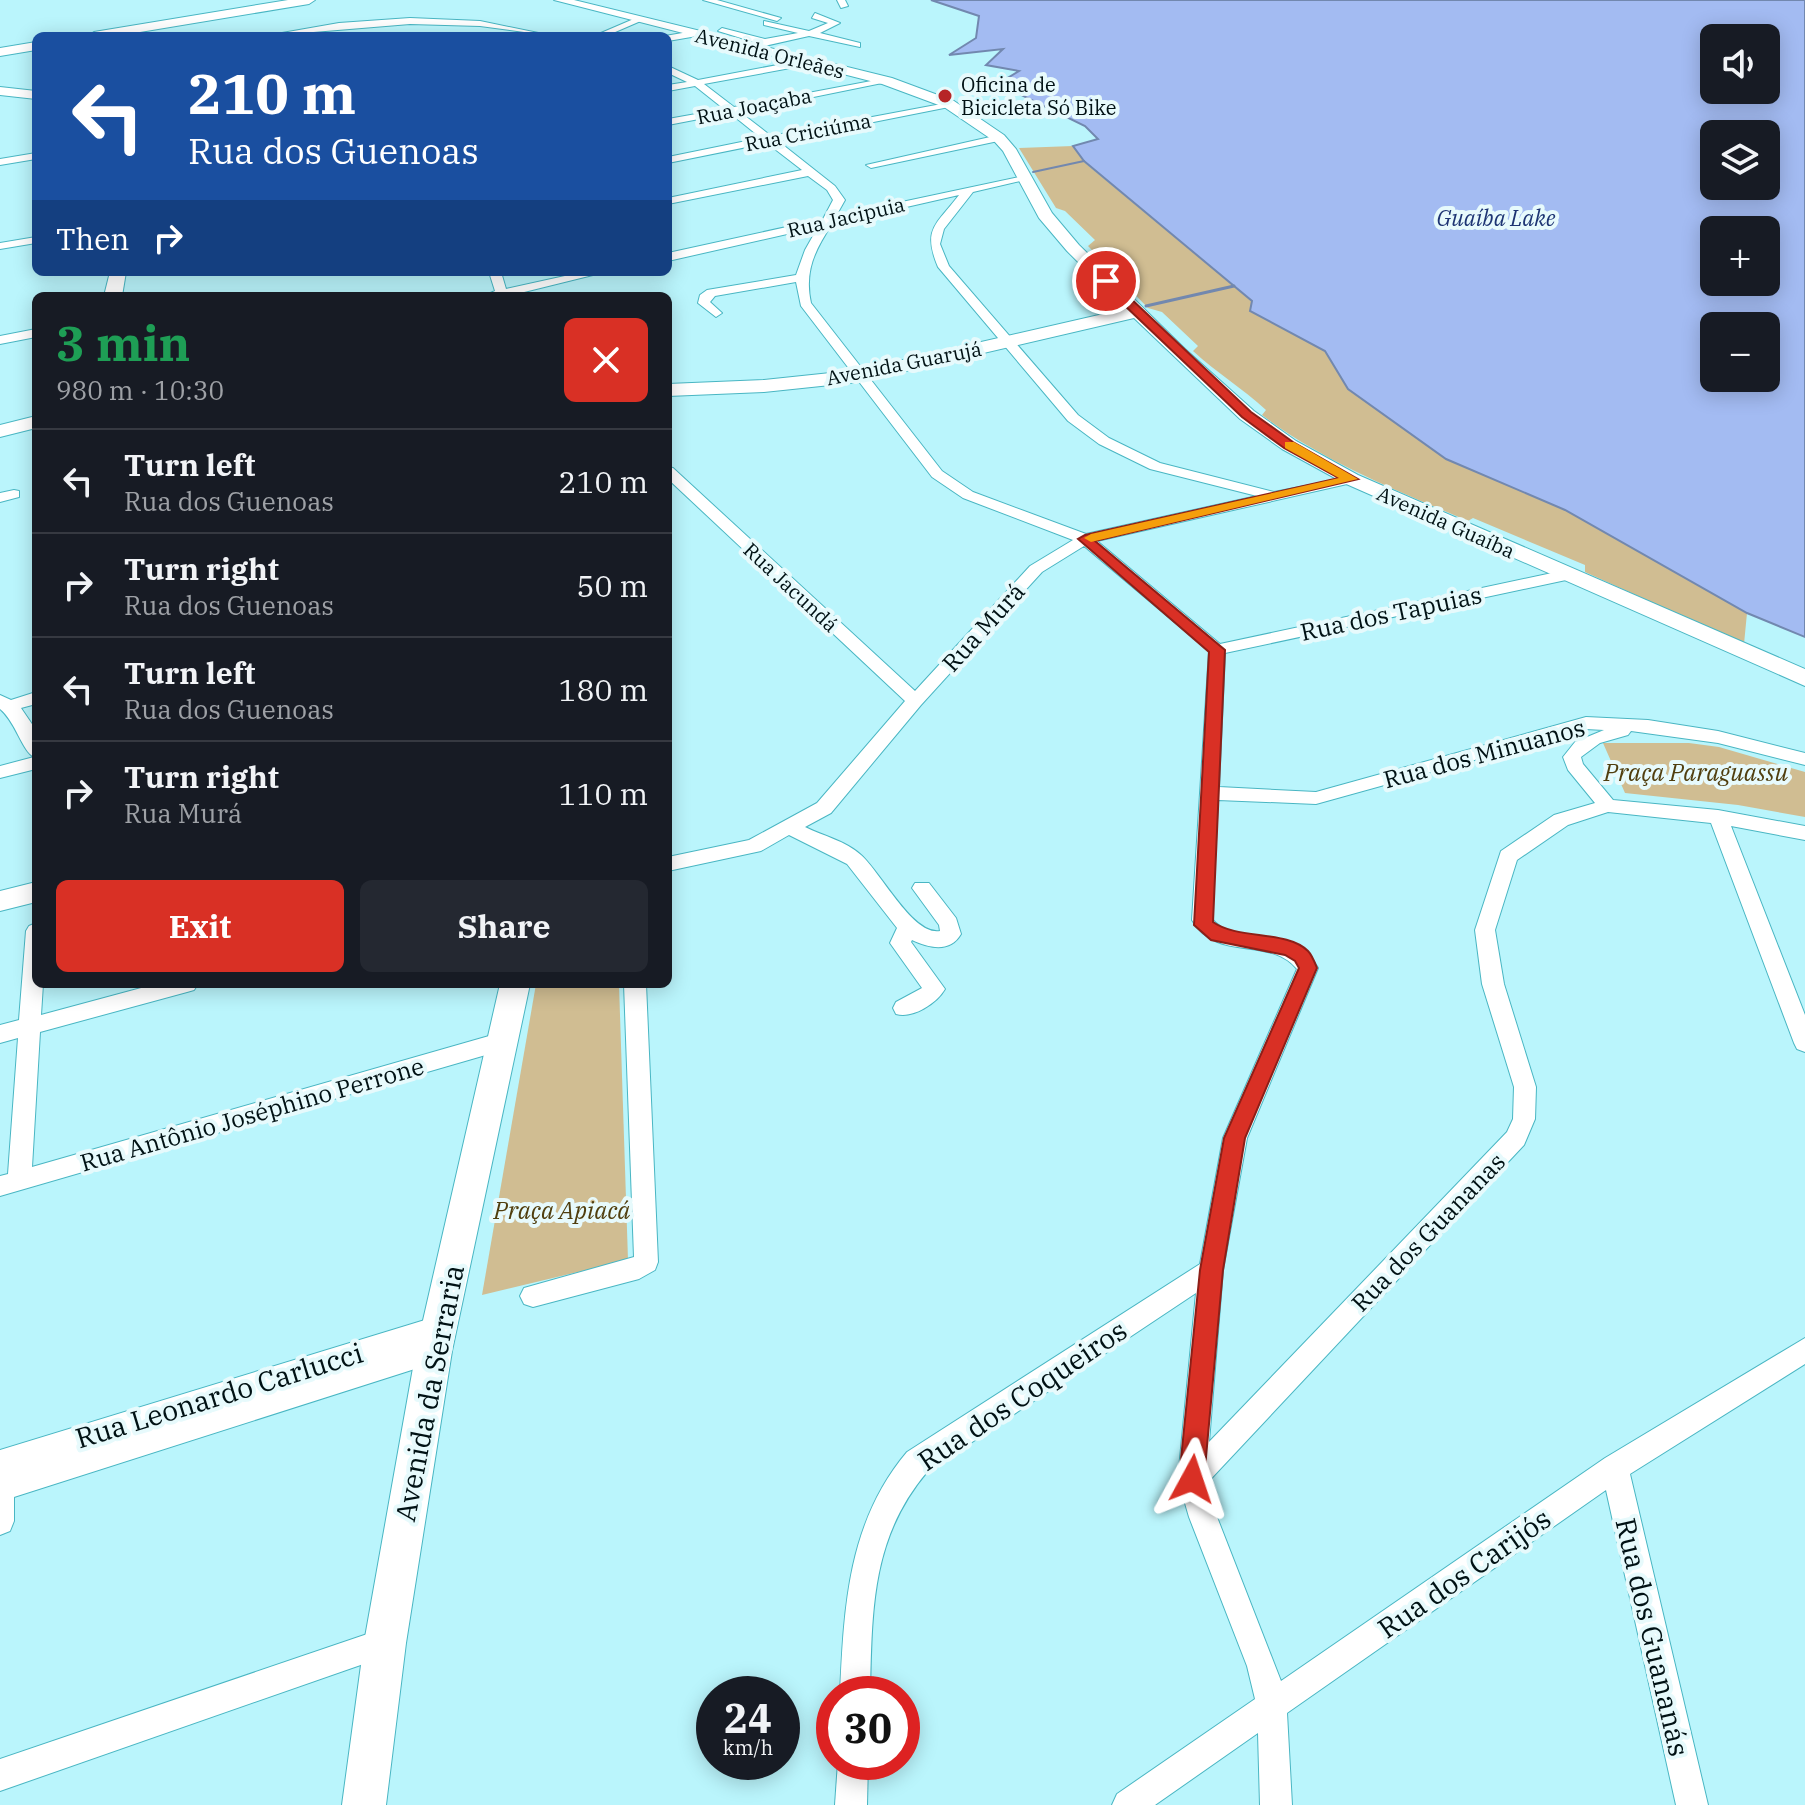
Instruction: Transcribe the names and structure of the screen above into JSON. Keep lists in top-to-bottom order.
{
  "streets": {
    "street": [
      "Avenida Orleães",
      "Rua Joaçaba",
      "Rua Criciúma",
      "Rua Jacipuia",
      "Avenida Guarujá",
      "Avenida Guaíba",
      "Rua Jacundá",
      "Rua dos Tapuias",
      "Rua Murá",
      "Rua dos Minuanos",
      "Rua Antônio Joséphino Perrone",
      "Rua dos Guananas",
      "Avenida da Serraria",
      "Rua Leonardo Carlucci",
      "Rua dos Coqueiros",
      "Rua dos Carijós",
      "Rua dos Guananás"
    ]
  },
  "crossings": [
    ["Avenida Orleães", "Rua Joaçaba"],
    ["Avenida Orleães", "Avenida Guaíba"],
    ["Rua Joaçaba", "Avenida Guaíba"],
    ["Rua Criciúma", "Avenida Guaíba"],
    ["Rua Jacipuia", "Avenida Guaíba"],
    ["Avenida Guarujá", "Avenida Guaíba"],
    ["Avenida Guaíba", "Rua dos Tapuias"],
    ["Avenida Guaíba", "Rua Murá"],
    ["Rua Jacundá", "Rua Murá"],
    ["Rua Antônio Joséphino Perrone", "Avenida da Serraria"],
    ["Avenida da Serraria", "Rua Leonardo Carlucci"],
    ["Rua dos Carijós", "Rua dos Guananás"]
  ],
  "water": ["Guaíba Lake"],
  "parks": ["Praça Paraguassu", "Praça Apiacá"],
  "places": ["Oficina de Bicicleta Só Bike"],
  "page": {
    "map_buttons": ["+", "−"],
    "turn": ["210 m", "Rua dos Guenoas"],
    "then": "Then",
    "heading": ["3 min", "980 m · 10:30"],
    "list": [
      {
        "name": "Turn left",
        "note": "Rua dos Guenoas",
        "value": "210 m"
      },
      {
        "name": "Turn right",
        "note": "Rua dos Guenoas",
        "value": "50 m"
      },
      {
        "name": "Turn left",
        "note": "Rua dos Guenoas",
        "value": "180 m"
      },
      {
        "name": "Turn right",
        "note": "Rua Murá",
        "value": "110 m"
      }
    ],
    "buttons": ["Exit", "Share"],
    "speed": "24 km/h",
    "limit": "30"
  }
}
